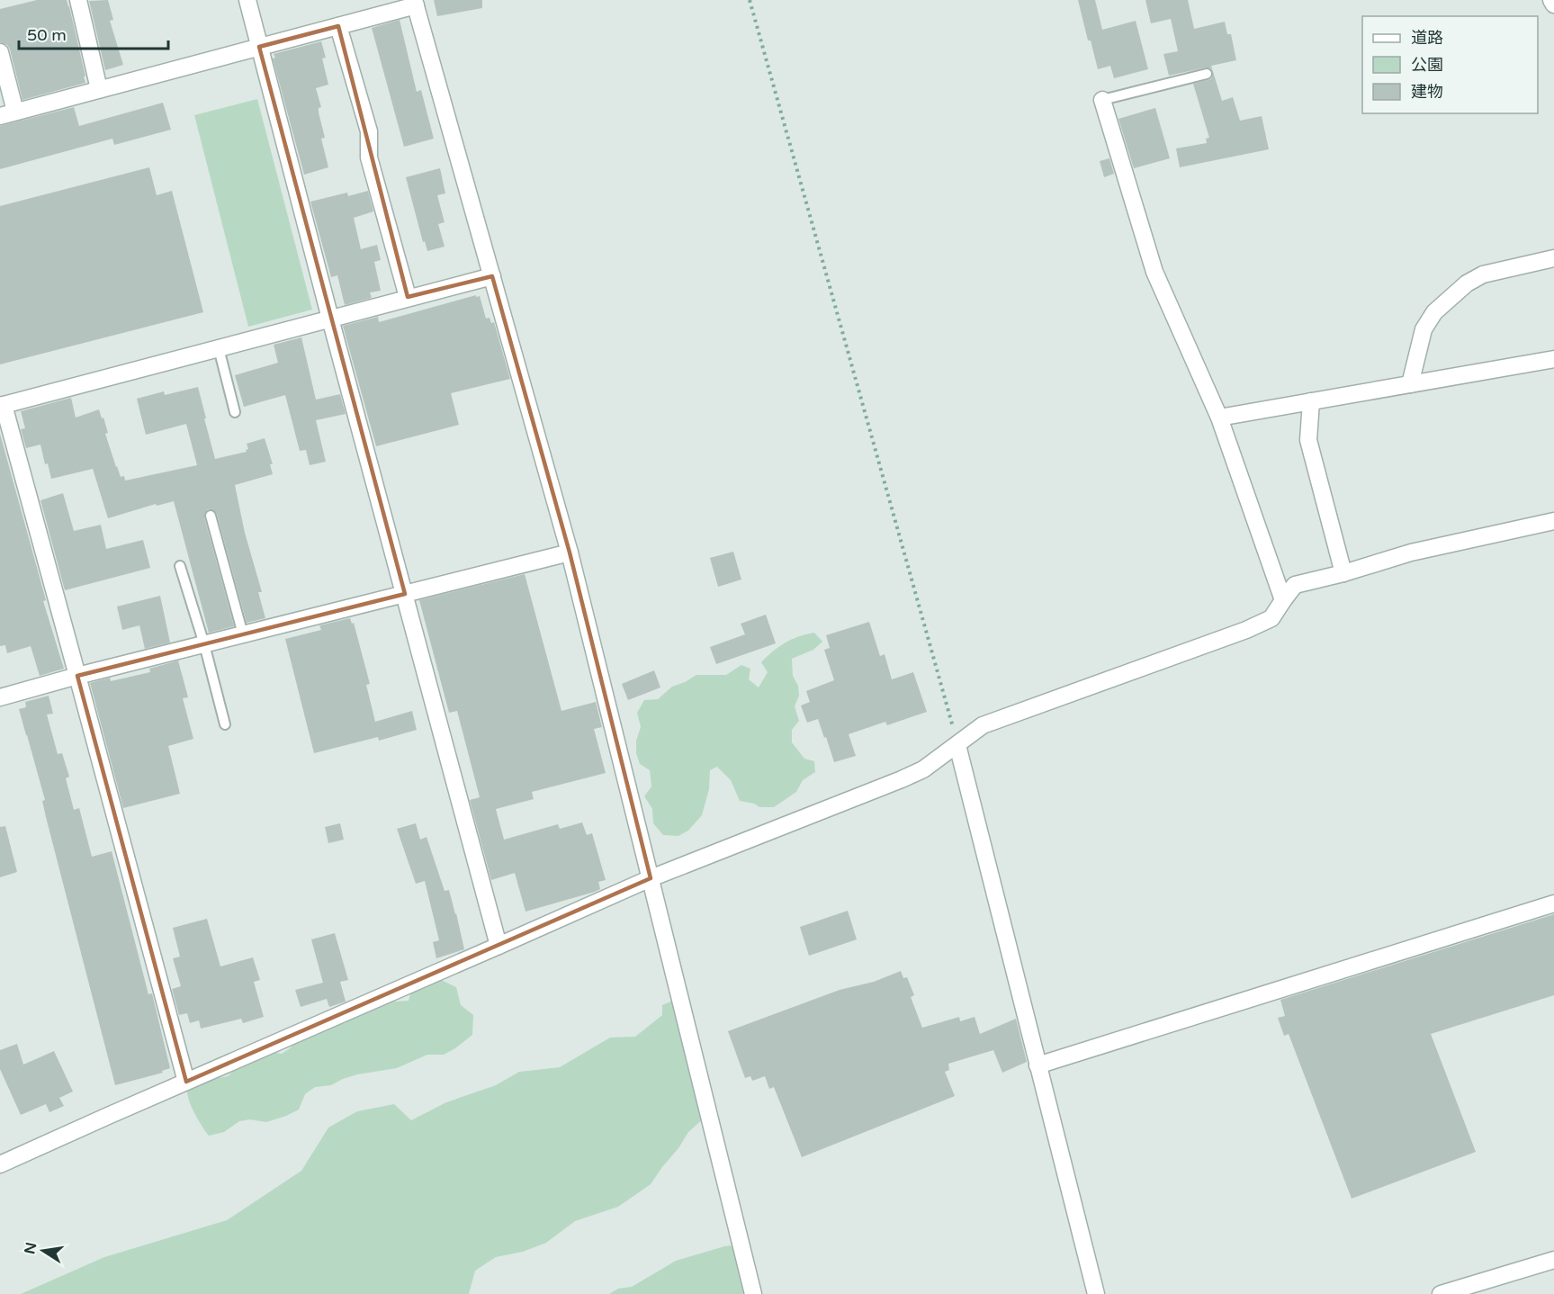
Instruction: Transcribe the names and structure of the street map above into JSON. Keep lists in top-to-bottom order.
{
  "legend": ["道路", "公園", "建物"],
  "scale_bar": "50 m",
  "north": "left"
}
